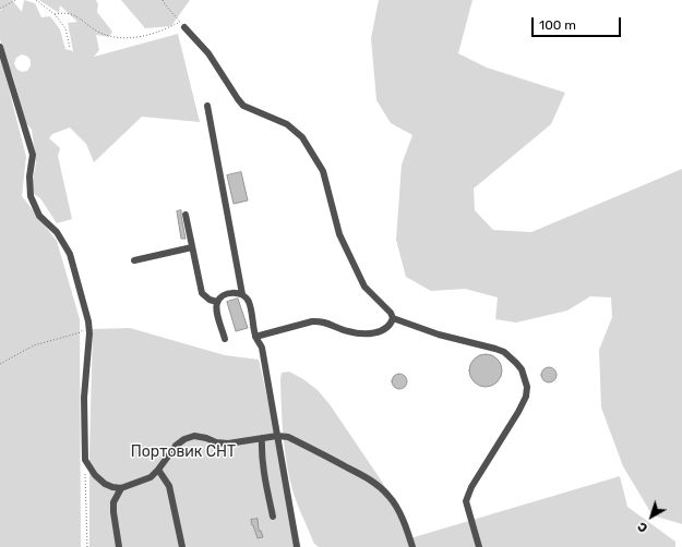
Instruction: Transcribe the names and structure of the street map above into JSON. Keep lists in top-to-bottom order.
{
  "parks": ["Портовик СНТ"],
  "scale_bar": "100 m",
  "north": "bottom left"
}
